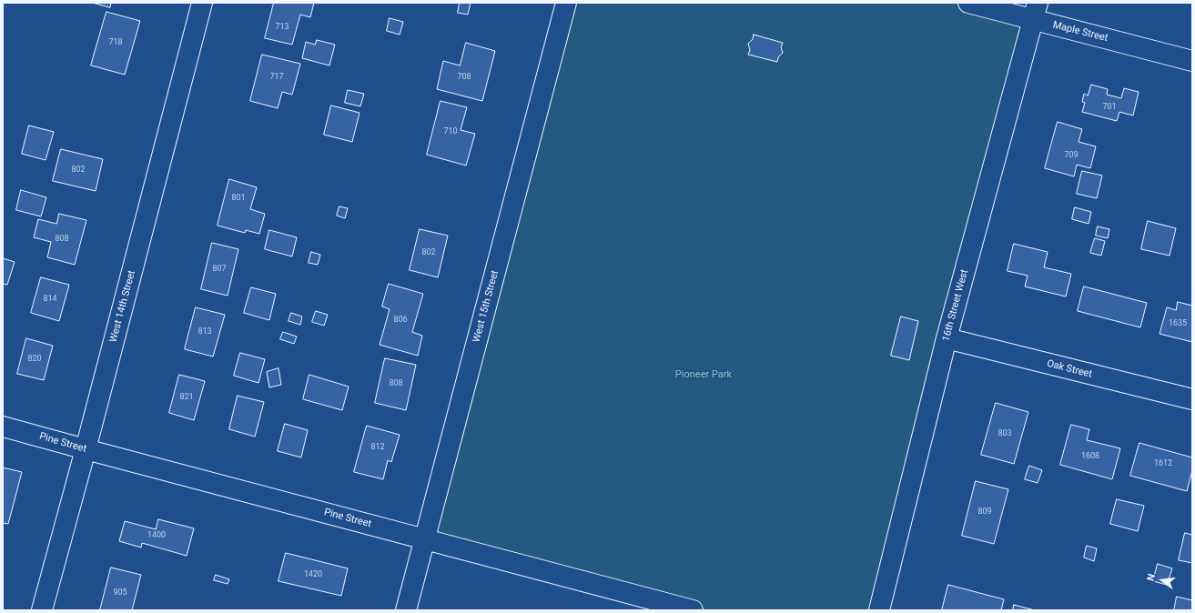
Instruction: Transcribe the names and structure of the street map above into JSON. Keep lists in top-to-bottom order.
{
  "streets": {
    "street": [
      "Maple Street",
      "16th Street West",
      "West 14th Street",
      "West 15th Street",
      "Oak Street",
      "Pine Street"
    ]
  },
  "crossings": [
    ["Maple Street", "16th Street West"],
    ["16th Street West", "Oak Street"],
    ["West 14th Street", "Pine Street"],
    ["West 15th Street", "Pine Street"]
  ],
  "parks": ["Pioneer Park"],
  "house_numbers": [
    "713",
    "718",
    "717",
    "708",
    "701",
    "710",
    "709",
    "802",
    "801",
    "808",
    "802",
    "807",
    "814",
    "806",
    "1635",
    "813",
    "820",
    "808",
    "821",
    "803",
    "812",
    "1608",
    "1612",
    "809",
    "1400",
    "1420",
    "905"
  ],
  "north": "left"
}
